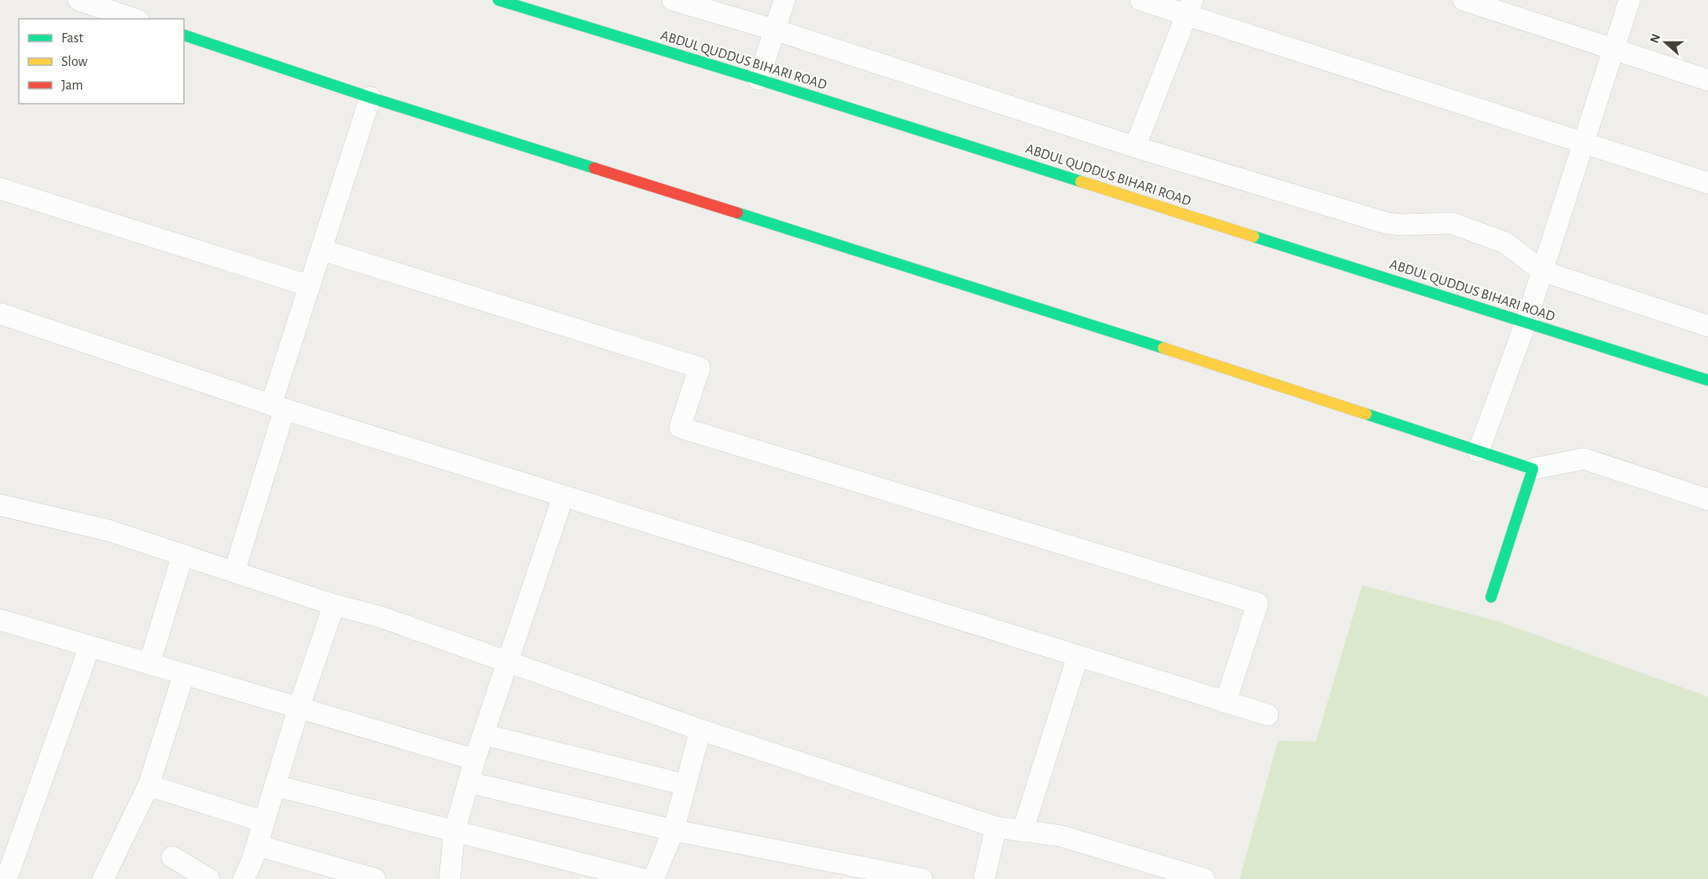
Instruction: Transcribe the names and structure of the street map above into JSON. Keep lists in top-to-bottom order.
{
  "streets": {
    "street": ["ABDUL QUDDUS BIHARI ROAD"]
  },
  "legend": ["Fast", "Slow", "Jam"],
  "north": "left"
}
